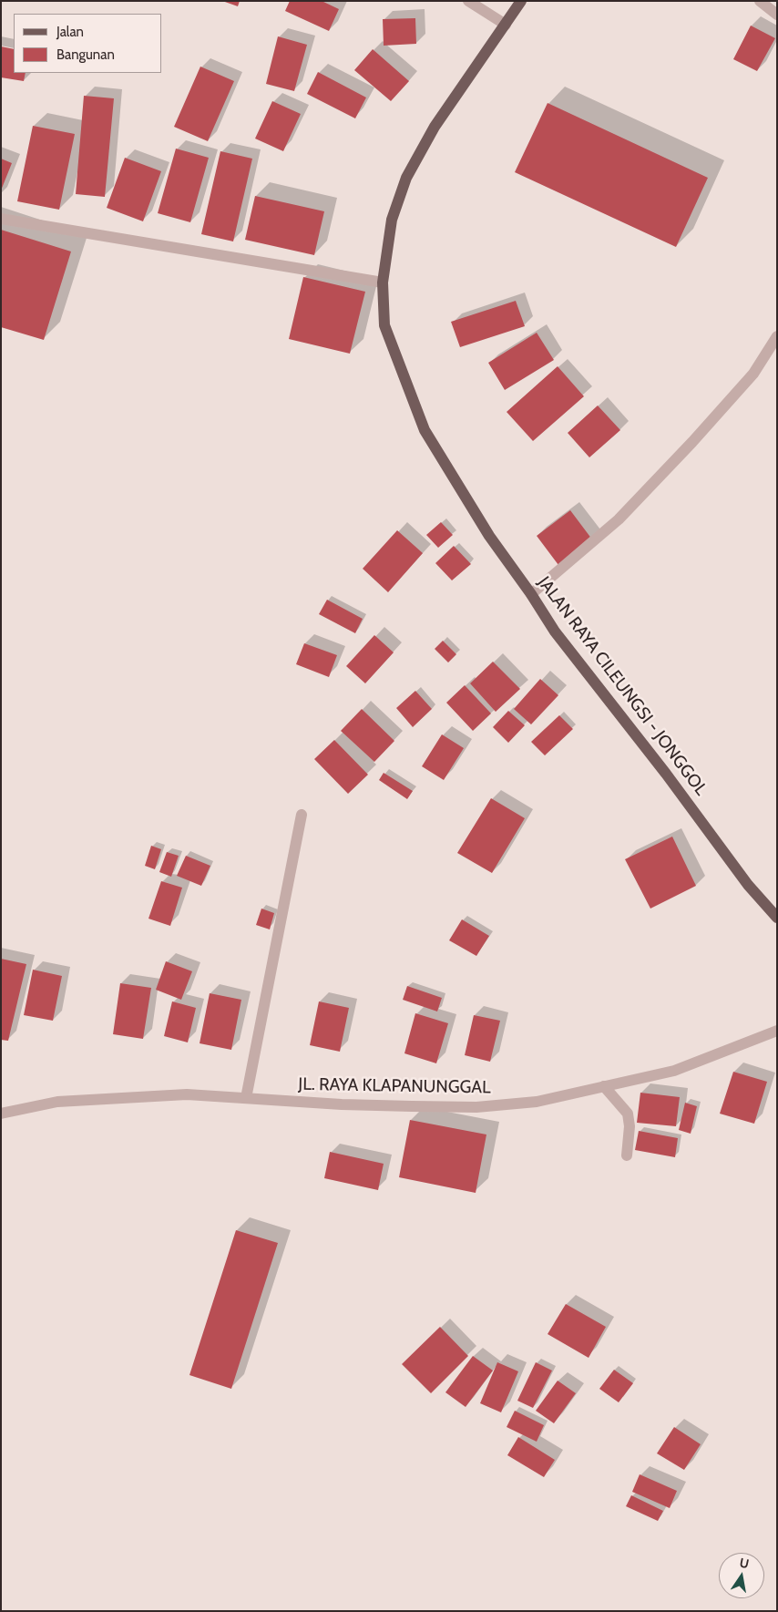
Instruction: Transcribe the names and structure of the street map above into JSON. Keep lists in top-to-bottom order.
{
  "streets": {
    "main road": ["JALAN RAYA CILEUNGSI - JONGGOL"],
    "street": ["JL. RAYA KLAPANUNGGAL"]
  },
  "legend": ["Jalan", "Bangunan"],
  "north": "top"
}
